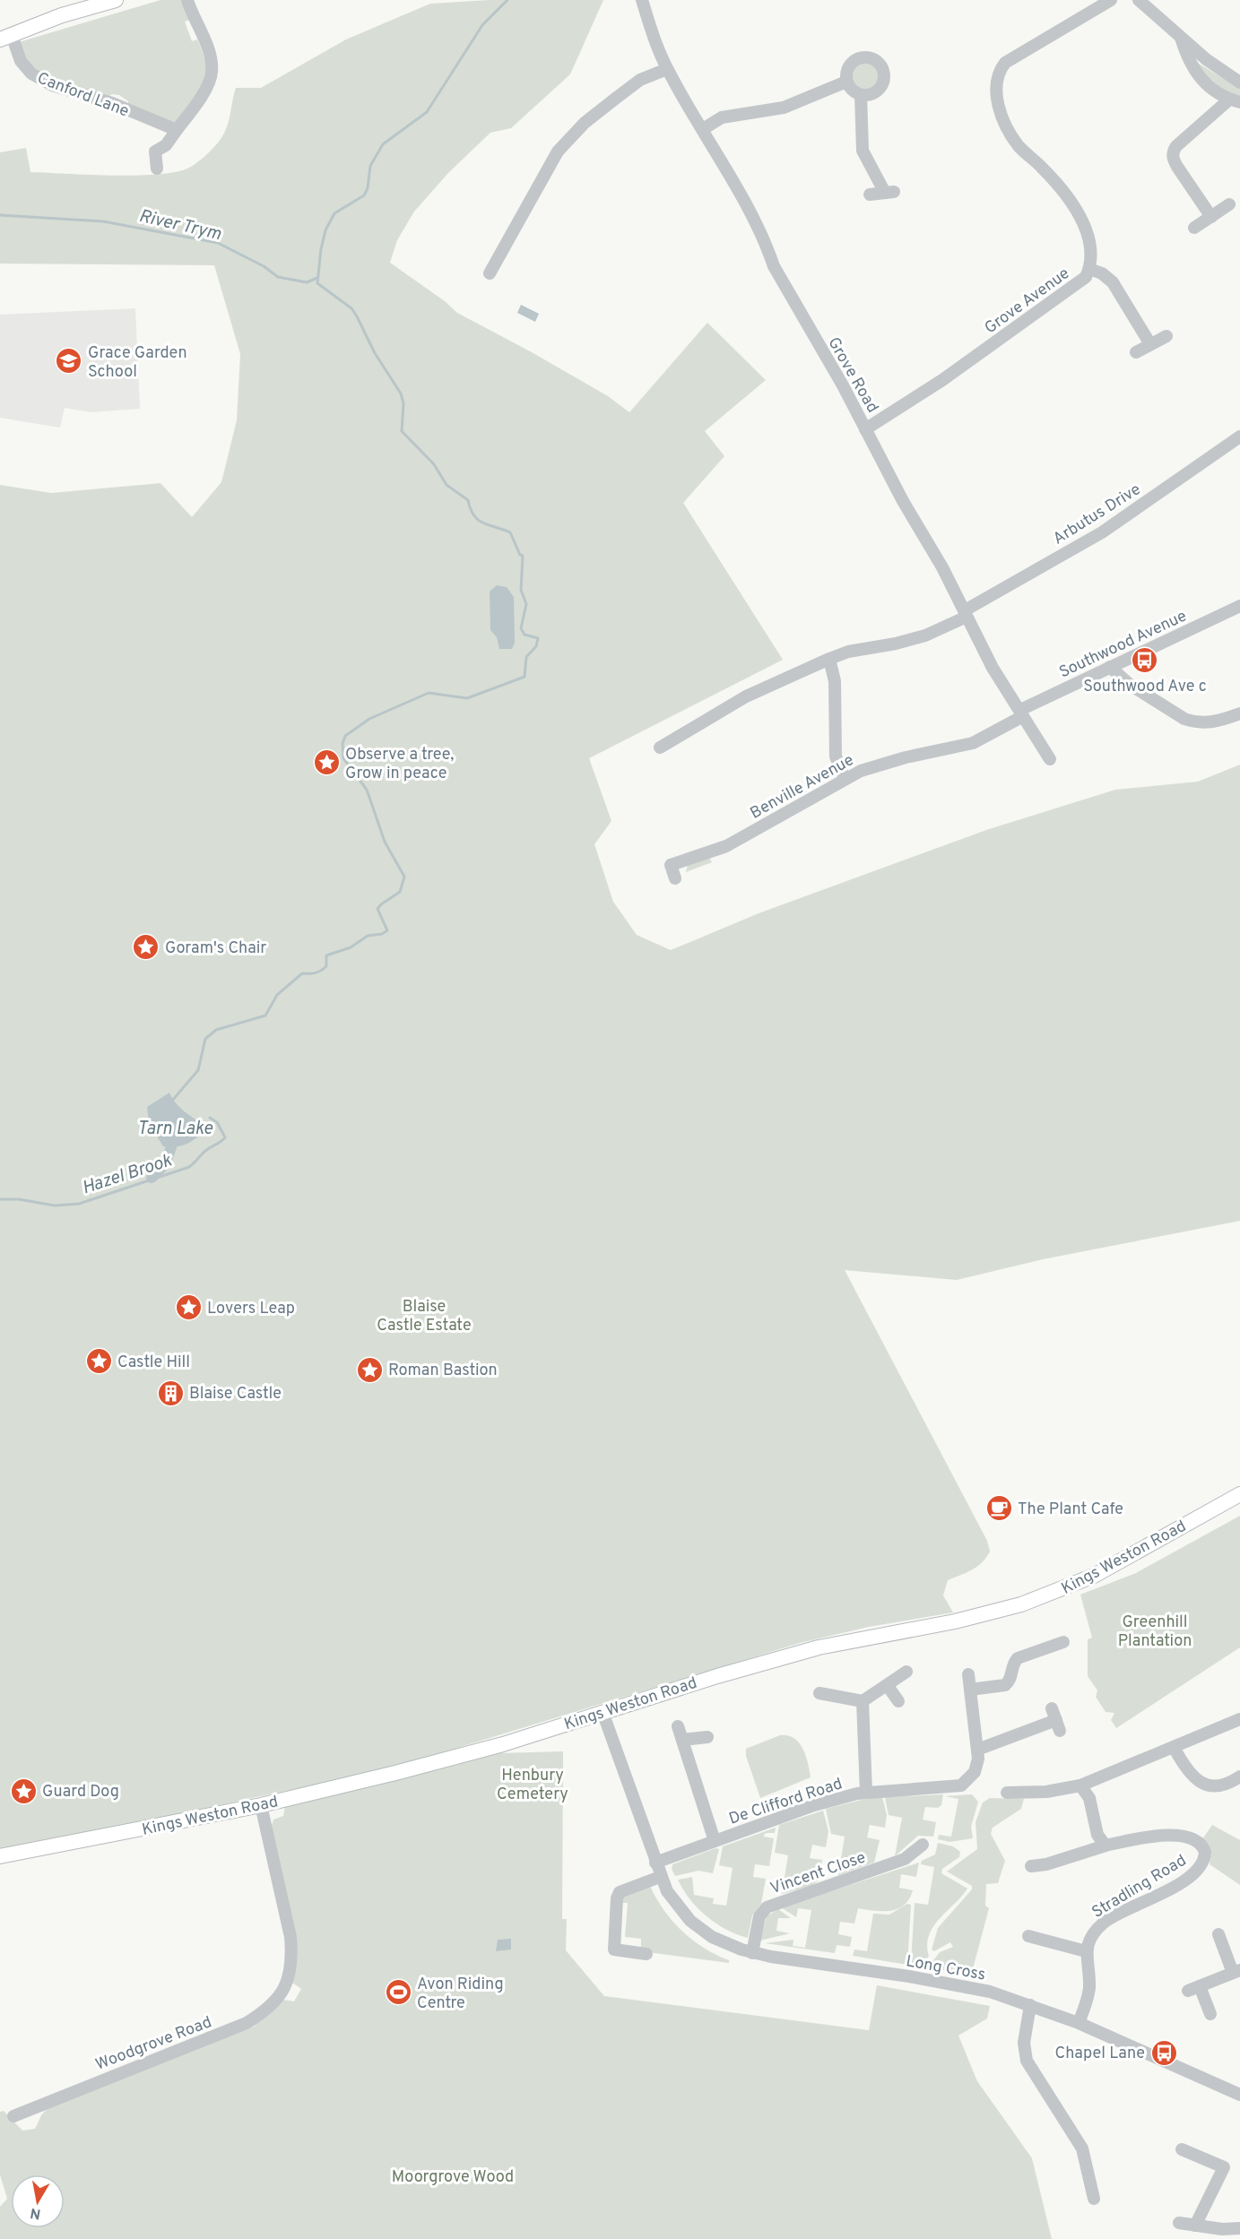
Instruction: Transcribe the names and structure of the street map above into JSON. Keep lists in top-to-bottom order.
{
  "streets": {
    "main road": ["Canford Lane", "Kings Weston Road"],
    "street": [
      "Grove Avenue",
      "Grove Road",
      "Arbutus Drive",
      "Southwood Avenue",
      "Benville Avenue",
      "De Clifford Road",
      "Vincent Close",
      "Stradling Road",
      "Long Cross",
      "Woodgrove Road"
    ]
  },
  "crossings": [
    ["Grove Avenue", "Grove Road"],
    ["Grove Road", "Arbutus Drive"],
    ["Grove Road", "Southwood Avenue"],
    ["Grove Road", "Benville Avenue"],
    ["Southwood Avenue", "Benville Avenue"],
    ["Kings Weston Road", "Long Cross"],
    ["De Clifford Road", "Long Cross"],
    ["Vincent Close", "Long Cross"]
  ],
  "water": ["River Trym", "Tarn Lake", "Hazel Brook"],
  "parks": [
    "Blaise Castle Estate",
    "Greenhill Plantation",
    "Henbury Cemetery",
    "Moorgrove Wood"
  ],
  "places": {
    "school or university": ["Grace Garden School"],
    "bus stop": ["Southwood Ave c", "Chapel Lane"],
    "place": [
      "Observe a tree, Grow in peace",
      "Goram's Chair",
      "Lovers Leap",
      "Castle Hill",
      "Roman Bastion",
      "Guard Dog"
    ],
    "building": ["Blaise Castle"],
    "cafe": ["The Plant Cafe"],
    "sports": ["Avon Riding Centre"]
  },
  "north": "bottom"
}
